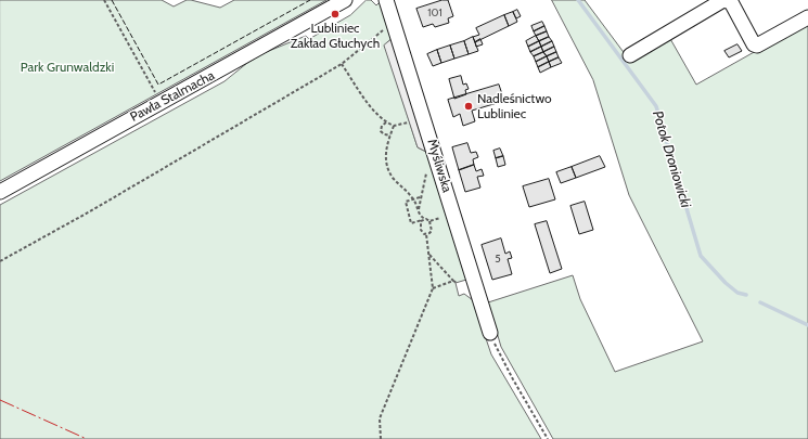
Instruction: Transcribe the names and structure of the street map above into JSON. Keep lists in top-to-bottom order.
{
  "streets": {
    "street": ["Pawła Stalmacha", "Myśliwska"]
  },
  "water": ["Potok Droniowicki"],
  "parks": ["Park Grunwaldzki"],
  "places": ["Lubliniec Zakład Głuchych", "Nadleśnictwo Lubliniec"],
  "house_numbers": ["101", "5"]
}
